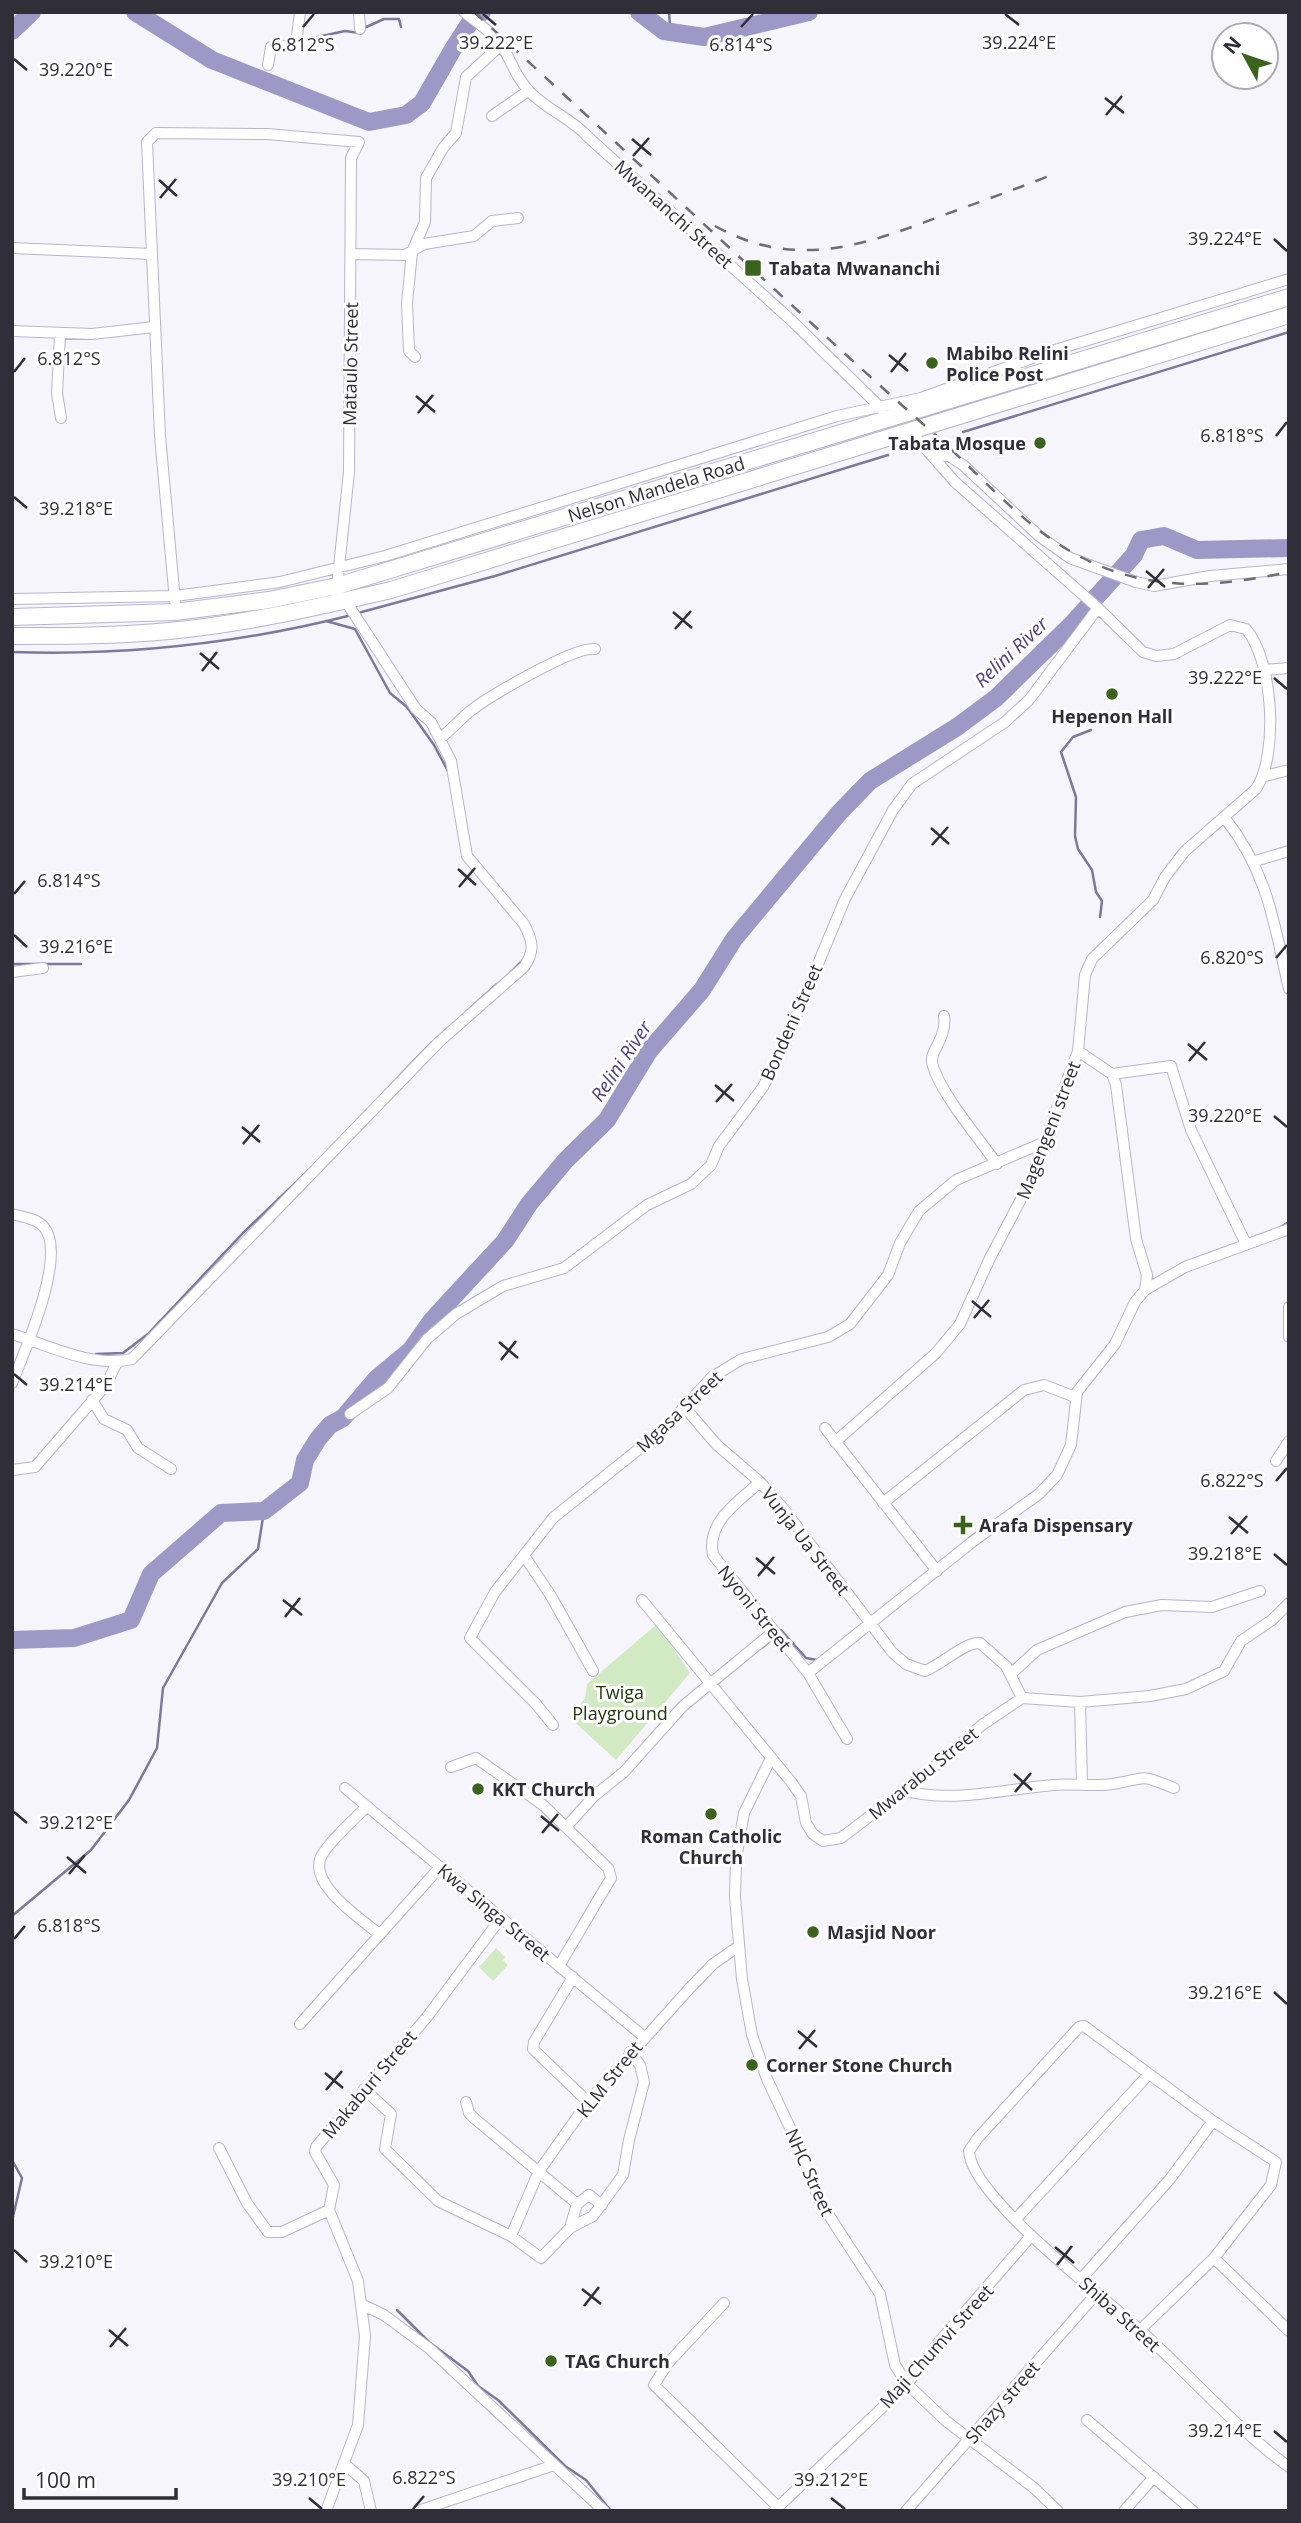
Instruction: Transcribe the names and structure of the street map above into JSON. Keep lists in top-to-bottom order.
{
  "streets": {
    "main road": ["Nelson Mandela Road"],
    "street": [
      "Mwananchi Street",
      "Mataulo Street",
      "Bondeni Street",
      "Magengeni street",
      "Mgasa Street",
      "Vunja Ua Street",
      "Nyoni Street",
      "Mwarabu Street",
      "Kwa Singa Street",
      "KLM Street",
      "Makaburi Street",
      "NHC Street",
      "Shiba Street",
      "Maji Chumvi Street",
      "Shazy street"
    ]
  },
  "crossings": [
    ["Mwananchi Street", "Nelson Mandela Road"],
    ["Mataulo Street", "Nelson Mandela Road"],
    ["Magengeni street", "Mgasa Street"],
    ["Mgasa Street", "Vunja Ua Street"],
    ["Vunja Ua Street", "Nyoni Street"],
    ["Mwarabu Street", "NHC Street"],
    ["Kwa Singa Street", "KLM Street"],
    ["Kwa Singa Street", "Makaburi Street"],
    ["KLM Street", "NHC Street"],
    ["NHC Street", "Maji Chumvi Street"],
    ["NHC Street", "Shazy street"],
    ["Shiba Street", "Maji Chumvi Street"],
    ["Shiba Street", "Shazy street"]
  ],
  "water": ["Relini River"],
  "parks": ["Twiga Playground"],
  "places": {
    "transit": ["Tabata Mwananchi"],
    "other": [
      "Mabibo Relini Police Post",
      "Tabata Mosque",
      "Hepenon Hall",
      "KKT Church",
      "Roman Catholic Church",
      "Masjid Noor",
      "Corner Stone Church",
      "TAG Church"
    ],
    "health": ["Arafa Dispensary"]
  },
  "scale_bar": "100 m",
  "north": "top left",
  "coordinates": [
    "39.222°E",
    "39.224°E",
    "6.812°S",
    "6.814°S",
    "39.220°E",
    "6.818°S",
    "39.218°E",
    "39.216°E",
    "6.820°S",
    "39.214°E",
    "6.822°S",
    "39.212°E",
    "39.210°E"
  ]
}
